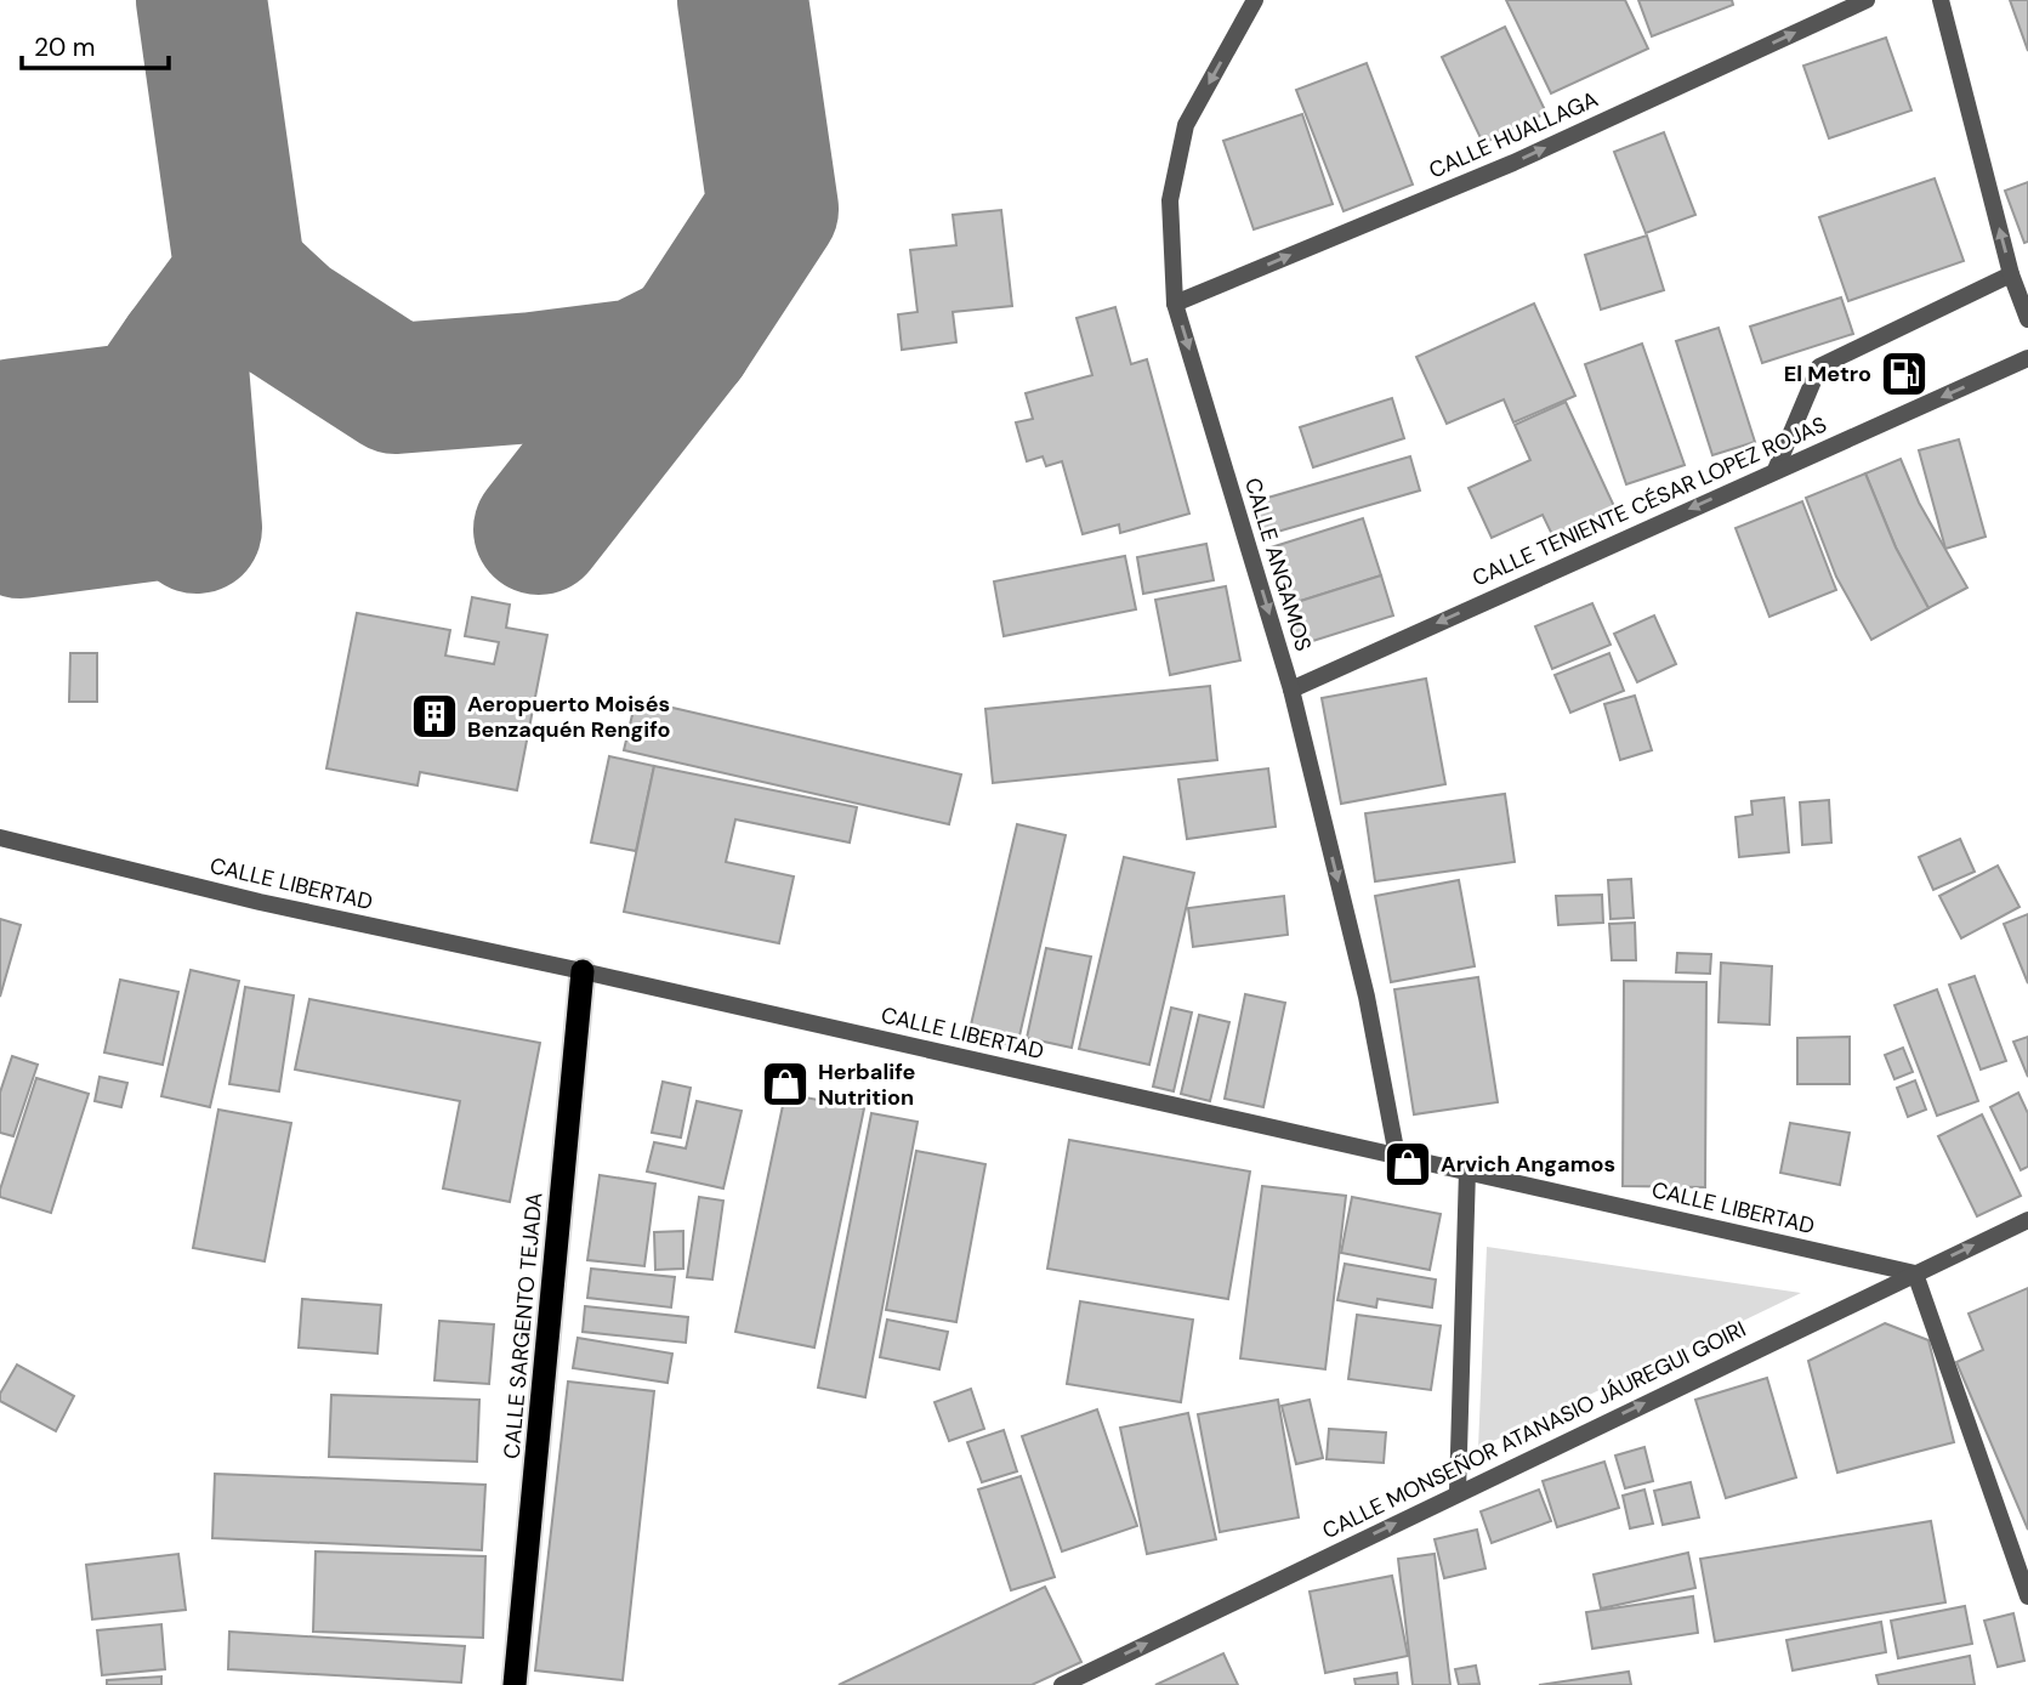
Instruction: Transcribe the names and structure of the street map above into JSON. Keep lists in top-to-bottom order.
{
  "streets": {
    "highway": ["CALLE SARGENTO TEJADA"],
    "street": [
      "CALLE HUALLAGA",
      "CALLE TENIENTE CÉSAR LOPEZ ROJAS",
      "CALLE ANGAMOS",
      "CALLE LIBERTAD",
      "CALLE MONSEÑOR ATANASIO JÁUREGUI GOIRI"
    ]
  },
  "crossings": [
    ["CALLE HUALLAGA", "CALLE ANGAMOS"],
    ["CALLE TENIENTE CÉSAR LOPEZ ROJAS", "CALLE ANGAMOS"],
    ["CALLE ANGAMOS", "CALLE LIBERTAD"],
    ["CALLE LIBERTAD", "CALLE SARGENTO TEJADA"],
    ["CALLE LIBERTAD", "CALLE MONSEÑOR ATANASIO JÁUREGUI GOIRI"]
  ],
  "one_way": ["CALLE HUALLAGA", "CALLE ANGAMOS", "CALLE MONSEÑOR ATANASIO JÁUREGUI GOIRI"],
  "places": {
    "fuel station": ["El Metro"],
    "building": ["Aeropuerto Moisés Benzaquén Rengifo"],
    "shop": ["Herbalife Nutrition", "Arvich Angamos"]
  },
  "scale_bar": "20 m"
}
